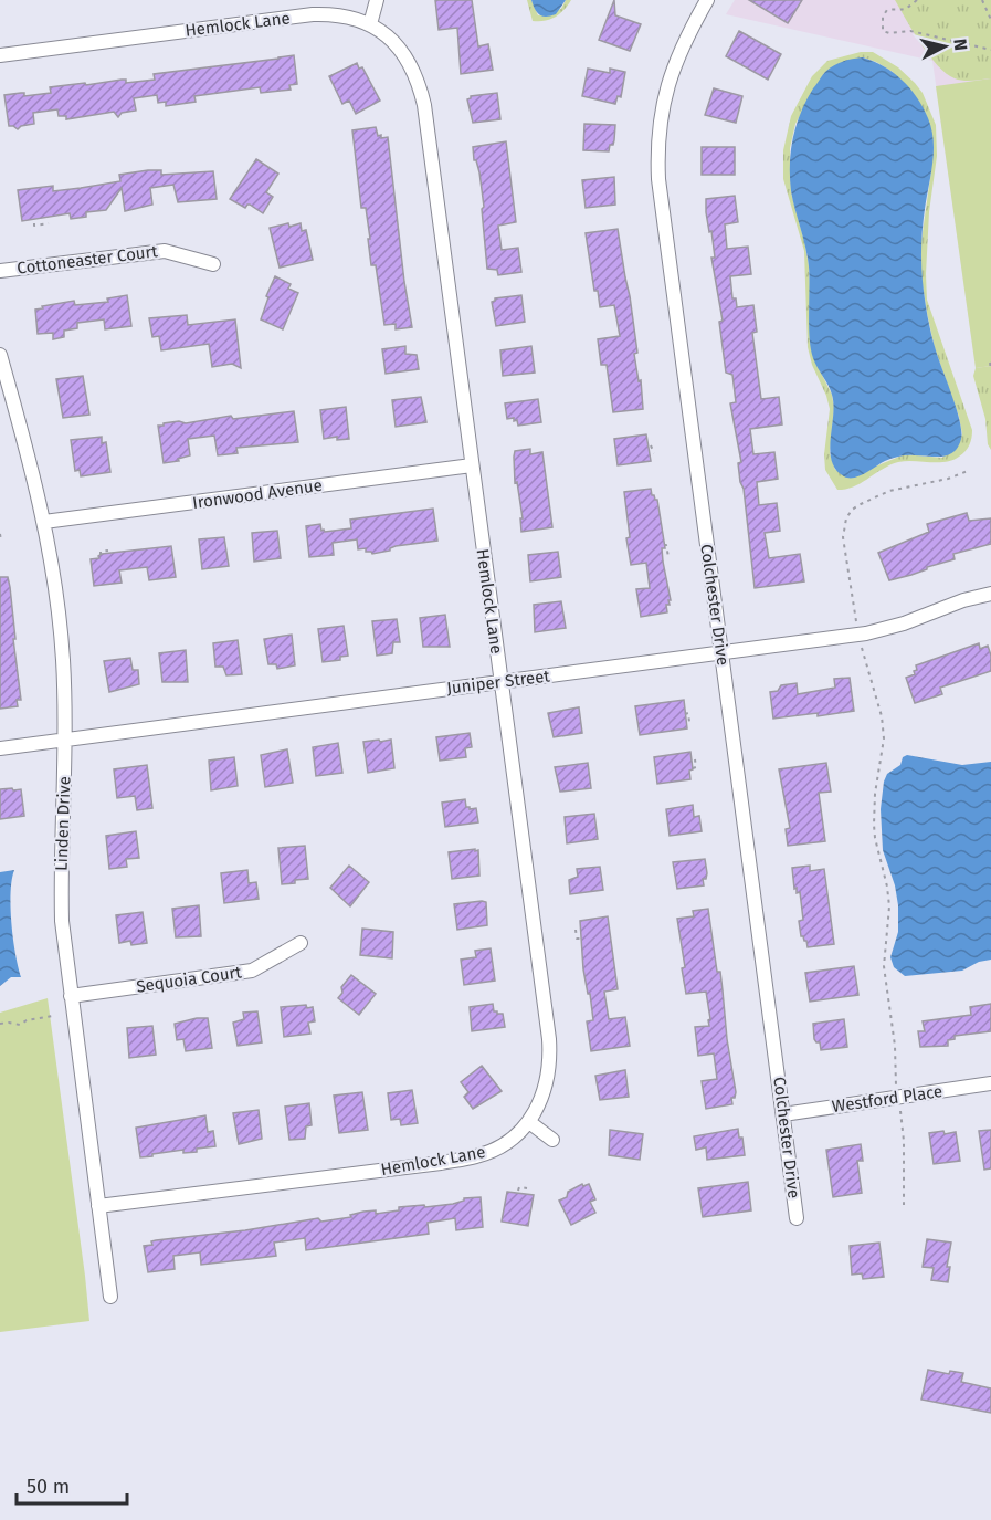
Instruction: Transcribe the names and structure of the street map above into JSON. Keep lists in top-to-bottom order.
{
  "streets": {
    "street": [
      "Hemlock Lane",
      "Cottoneaster Court",
      "Ironwood Avenue",
      "Colchester Drive",
      "Juniper Street",
      "Linden Drive",
      "Sequoia Court",
      "Westford Place"
    ]
  },
  "crossings": [
    ["Hemlock Lane", "Ironwood Avenue"],
    ["Hemlock Lane", "Juniper Street"],
    ["Hemlock Lane", "Linden Drive"],
    ["Ironwood Avenue", "Linden Drive"],
    ["Colchester Drive", "Juniper Street"],
    ["Colchester Drive", "Westford Place"],
    ["Juniper Street", "Linden Drive"],
    ["Linden Drive", "Sequoia Court"]
  ],
  "scale_bar": "50 m",
  "north": "right"
}
